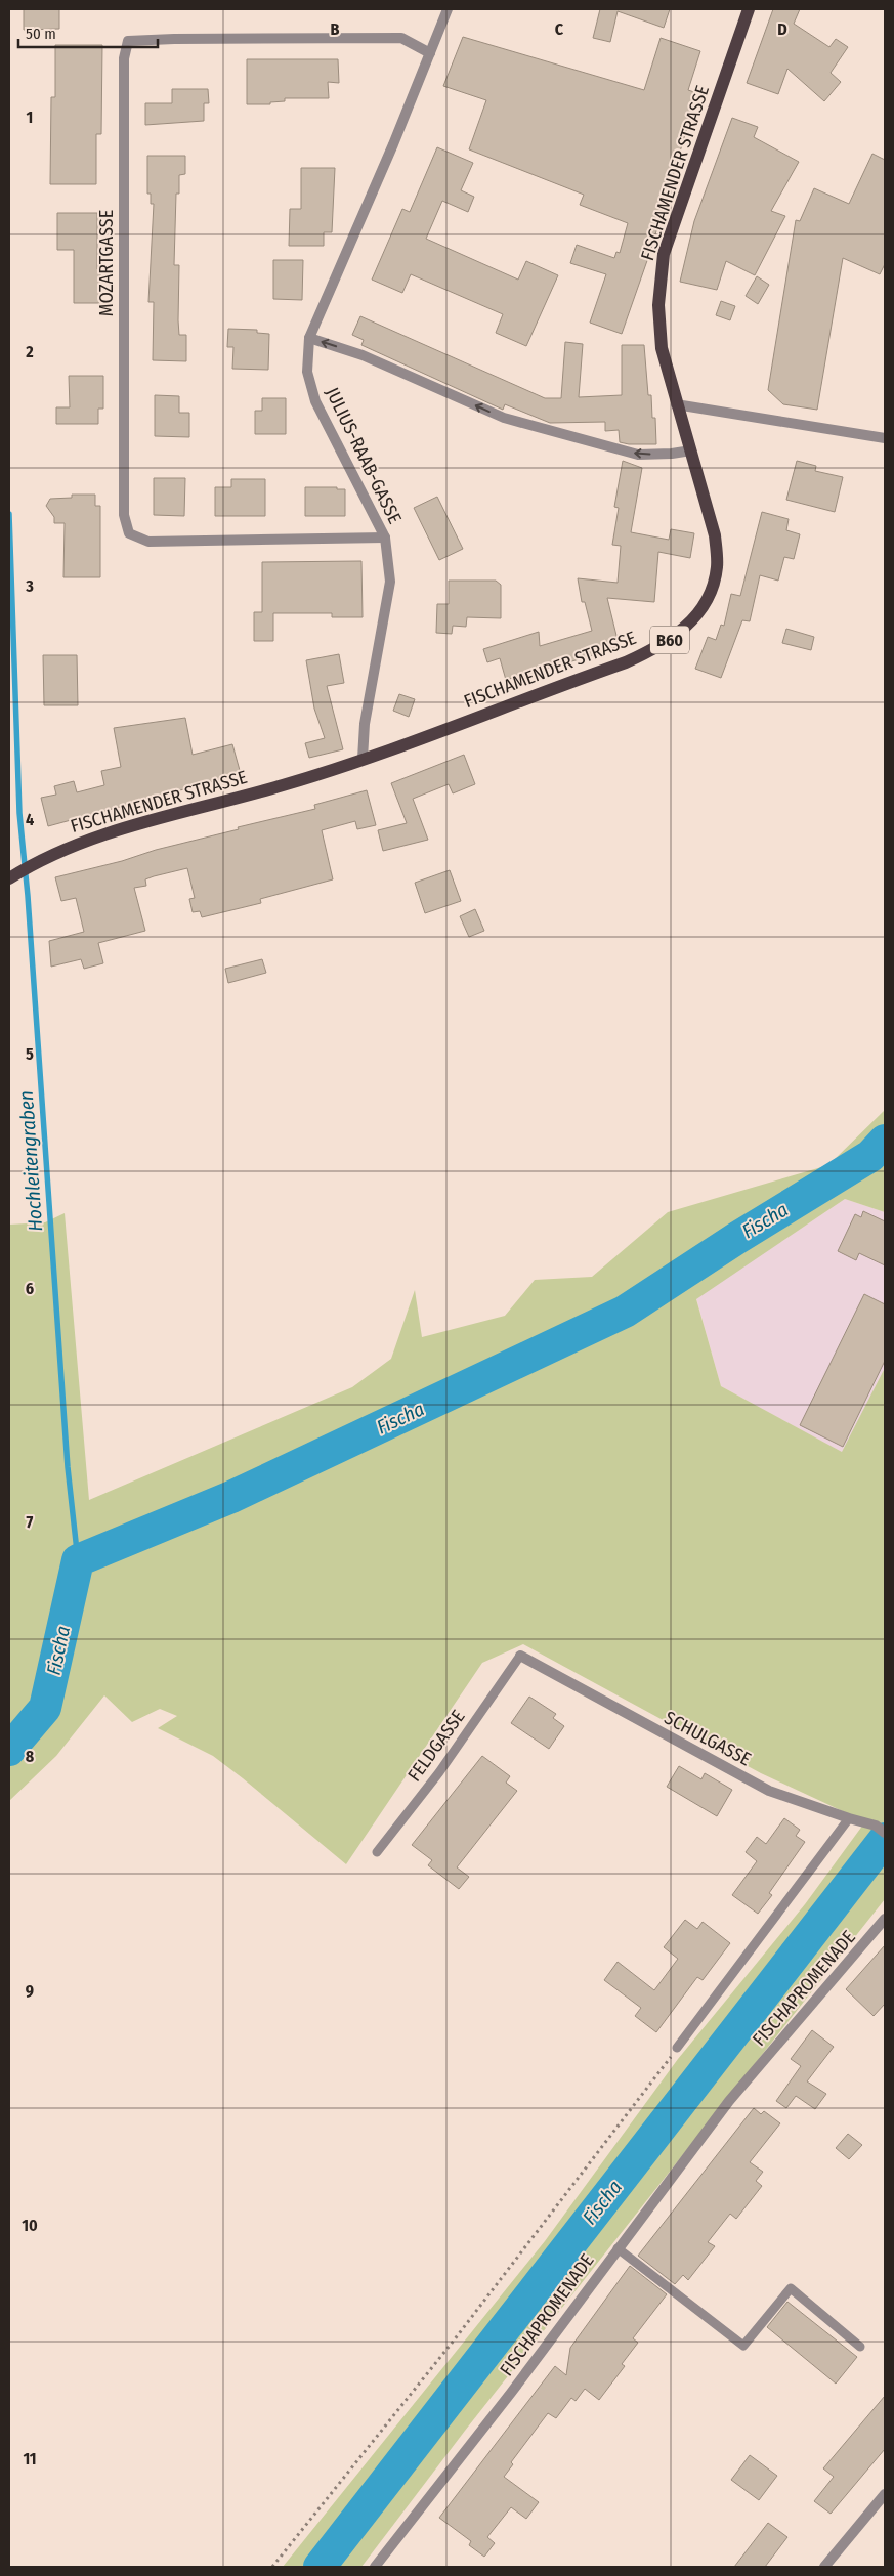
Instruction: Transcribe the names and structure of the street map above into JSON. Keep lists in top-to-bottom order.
{
  "streets": {
    "main road": ["FISCHAMENDER STRASSE", "B60"],
    "street": [
      "MOZARTGASSE",
      "JULIUS-RAAB-GASSE",
      "SCHULGASSE",
      "FISCHAPROMENADE"
    ],
    "lane": ["FELDGASSE"]
  },
  "crossings": [
    ["FISCHAMENDER STRASSE", "JULIUS-RAAB-GASSE"],
    ["MOZARTGASSE", "JULIUS-RAAB-GASSE"],
    ["SCHULGASSE", "FELDGASSE"]
  ],
  "water": ["Hochleitengraben", "Fischa"],
  "scale_bar": "50 m",
  "grid": {
    "columns": ["B", "C", "D"],
    "rows": [
      "1",
      "2",
      "3",
      "4",
      "5",
      "6",
      "7",
      "8",
      "9",
      "10",
      "11"
    ]
  }
}
